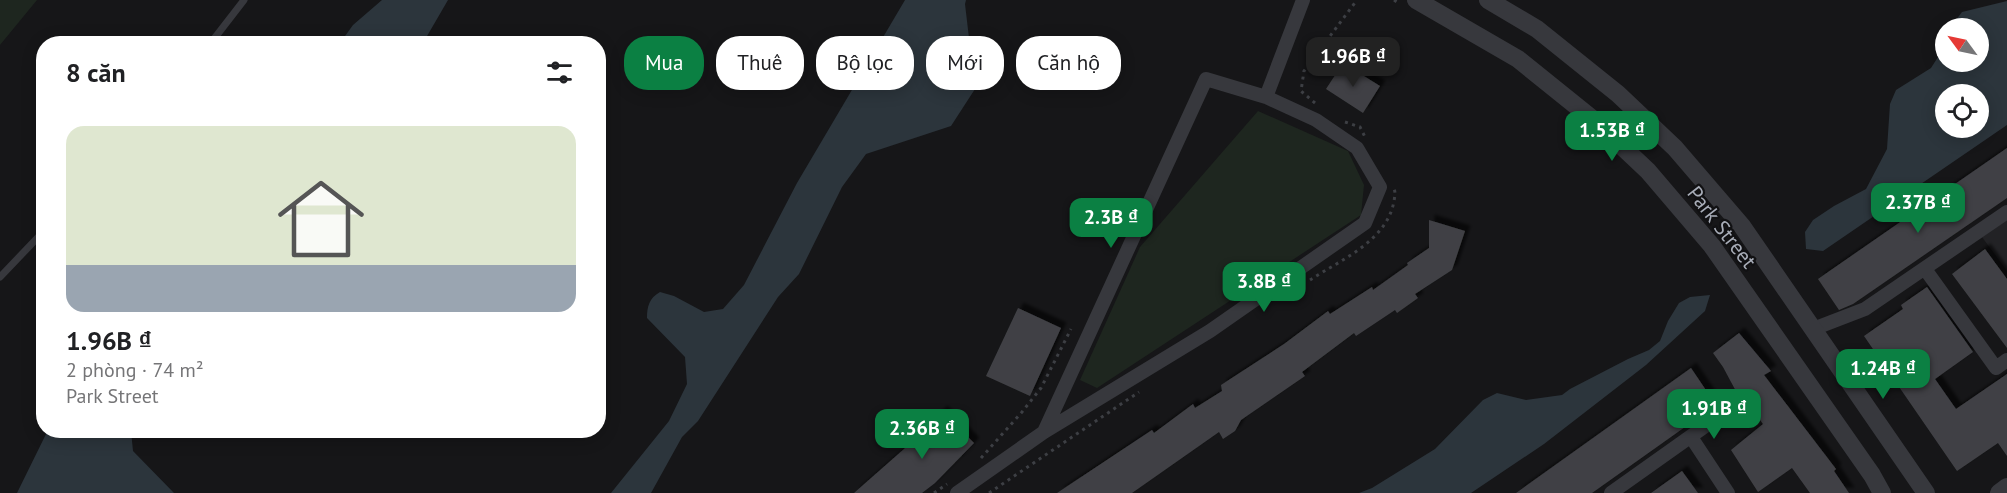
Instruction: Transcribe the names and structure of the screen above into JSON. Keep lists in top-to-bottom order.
{
  "streets": {
    "street": ["Park Street"]
  },
  "north": "top left",
  "page": {
    "chip": [
      "Mua",
      "Thuê",
      "Bộ lọc",
      "Mới",
      "Căn hộ"
    ],
    "heading": "8 căn",
    "price": [
      "1.96B ₫",
      "1.53B ₫",
      "2.37B ₫",
      "2.3B ₫",
      "3.8B ₫",
      "1.24B ₫",
      "1.91B ₫",
      "2.36B ₫"
    ],
    "list": [
      {
        "name": "1.96B ₫",
        "note": "2 phòng · 74 m² · Park Street"
      }
    ]
  }
}
